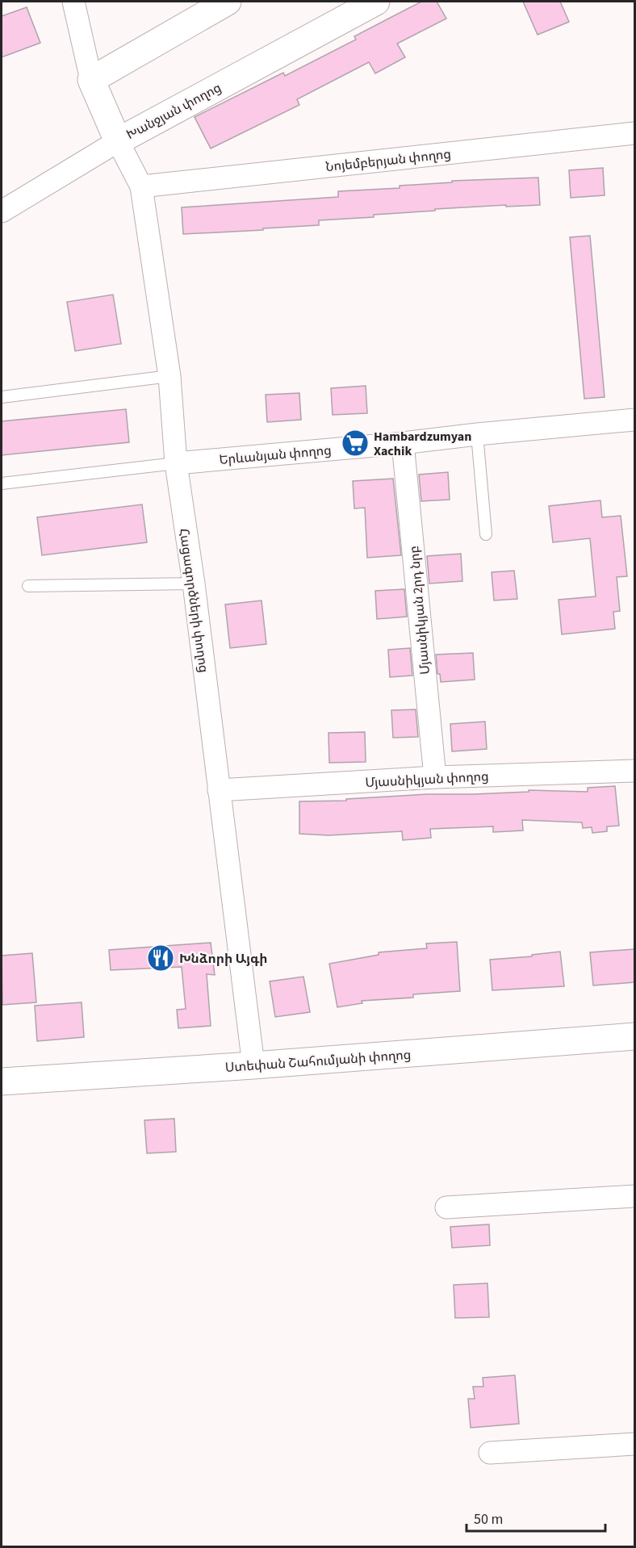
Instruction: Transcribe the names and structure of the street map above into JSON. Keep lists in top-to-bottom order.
{
  "streets": {
    "main road": ["Խանջյան փողոց", "Ստեփան Շահումյանի փողոց"],
    "street": [
      "Նոյեմբերյան փողոց",
      "Երևանյան փողոց",
      "Հացագործների փողոց",
      "Մյասնիկյան 2րդ նրբ",
      "Մյասնիկյան փողոց"
    ]
  },
  "crossings": [
    ["Խանջյան փողոց", "Հացագործների փողոց"],
    ["Նոյեմբերյան փողոց", "Հացագործների փողոց"],
    ["Երևանյան փողոց", "Հացագործների փողոց"],
    ["Երևանյան փողոց", "Մյասնիկյան 2րդ նրբ"],
    ["Հացագործների փողոց", "Մյասնիկյան փողոց"],
    ["Հացագործների փողոց", "Ստեփան Շահումյանի փողոց"],
    ["Մյասնիկյան 2րդ նրբ", "Մյասնիկյան փողոց"]
  ],
  "places": {
    "supermarket": ["Hambardzumyan Xachik"],
    "restaurant": ["Խնձորի Այգի"]
  },
  "scale_bar": "50 m"
}
